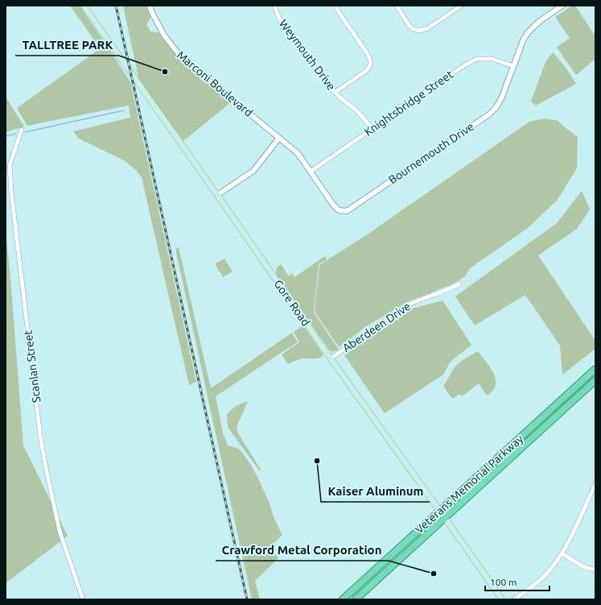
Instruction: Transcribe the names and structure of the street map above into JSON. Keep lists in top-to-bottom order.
{
  "streets": {
    "highway": ["Veterans Memorial Parkway"],
    "main road": ["Gore Road"],
    "street": [
      "Weymouth Drive",
      "Marconi Boulevard",
      "Knightsbridge Street",
      "Bournemouth Drive",
      "Aberdeen Drive",
      "Scanlan Street"
    ]
  },
  "crossings": [
    ["Weymouth Drive", "Knightsbridge Street"],
    ["Marconi Boulevard", "Bournemouth Drive"],
    ["Knightsbridge Street", "Bournemouth Drive"],
    ["Gore Road", "Aberdeen Drive"],
    ["Gore Road", "Veterans Memorial Parkway"]
  ],
  "places": ["TALLTREE PARK", "Kaiser Aluminum", "Crawford Metal Corporation"],
  "scale_bar": "100 m"
}
